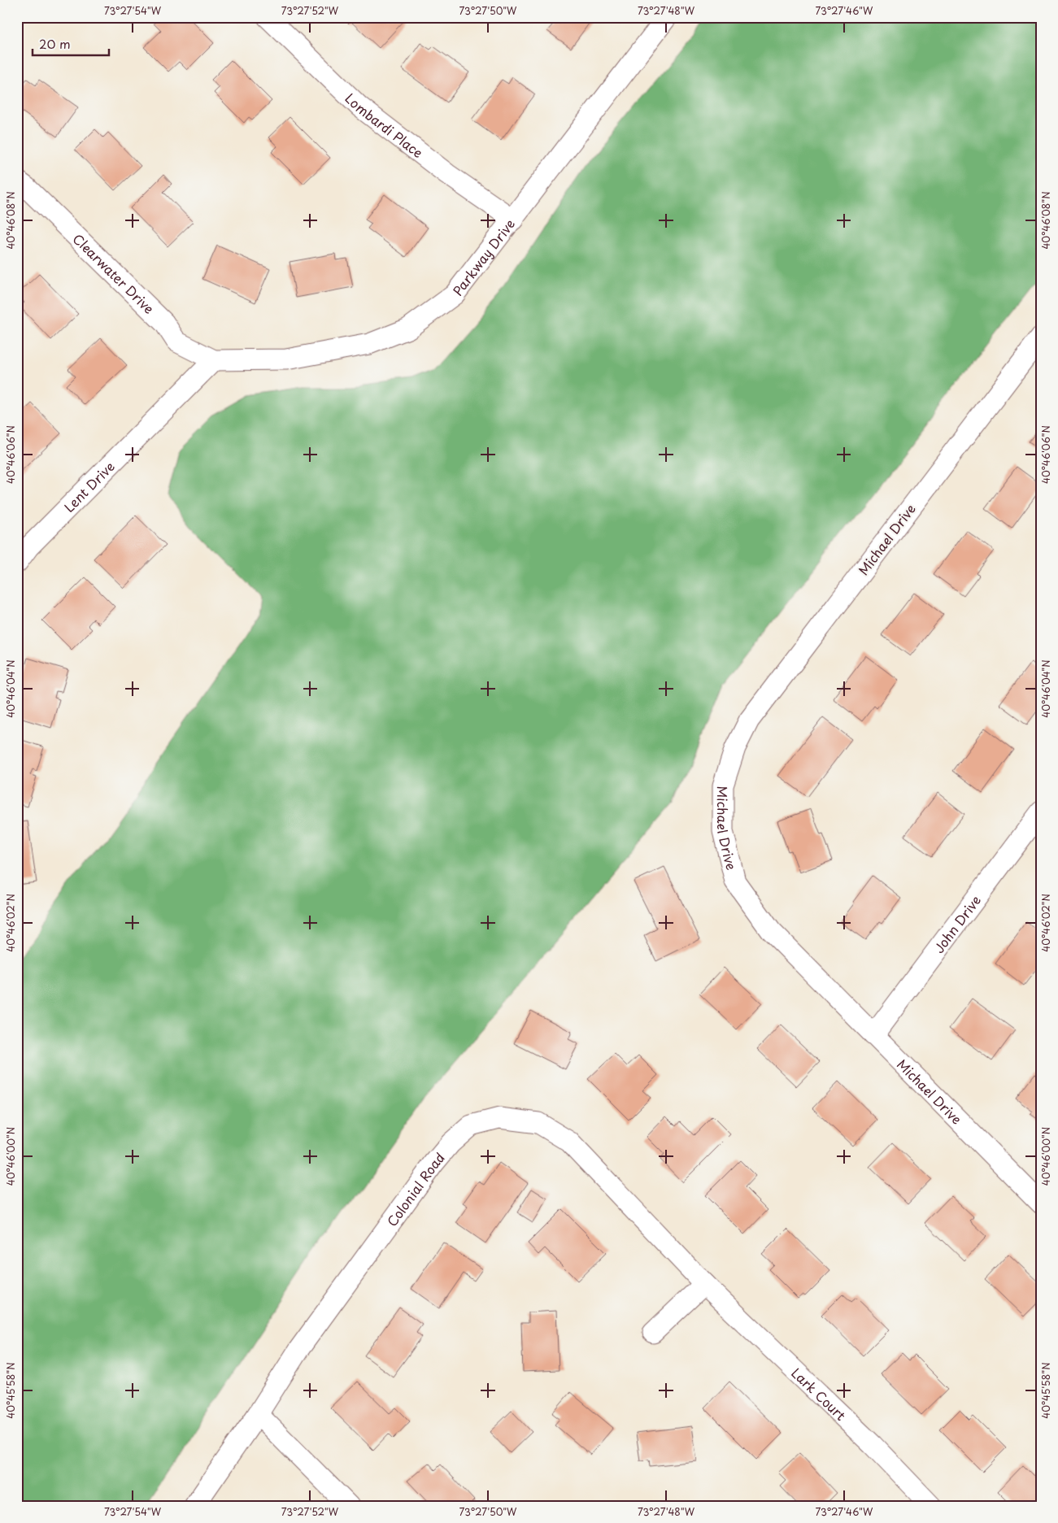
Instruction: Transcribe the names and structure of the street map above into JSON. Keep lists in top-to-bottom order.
{
  "streets": {
    "street": [
      "Lombardi Place",
      "Parkway Drive",
      "Clearwater Drive",
      "Lent Drive",
      "Michael Drive",
      "John Drive",
      "Colonial Road",
      "Lark Court"
    ]
  },
  "crossings": [
    ["Lombardi Place", "Parkway Drive"],
    ["Parkway Drive", "Clearwater Drive"],
    ["Parkway Drive", "Lent Drive"],
    ["Clearwater Drive", "Lent Drive"],
    ["Michael Drive", "John Drive"],
    ["Colonial Road", "Lark Court"]
  ],
  "scale_bar": "20 m",
  "coordinates": [
    "73°27'54\"W",
    "73°27'52\"W",
    "73°27'50\"W",
    "73°27'48\"W",
    "73°27'46\"W",
    "40°46'08\"N",
    "40°46'06\"N",
    "40°46'04\"N",
    "40°46'02\"N",
    "40°46'00\"N",
    "40°45'58\"N"
  ]
}
